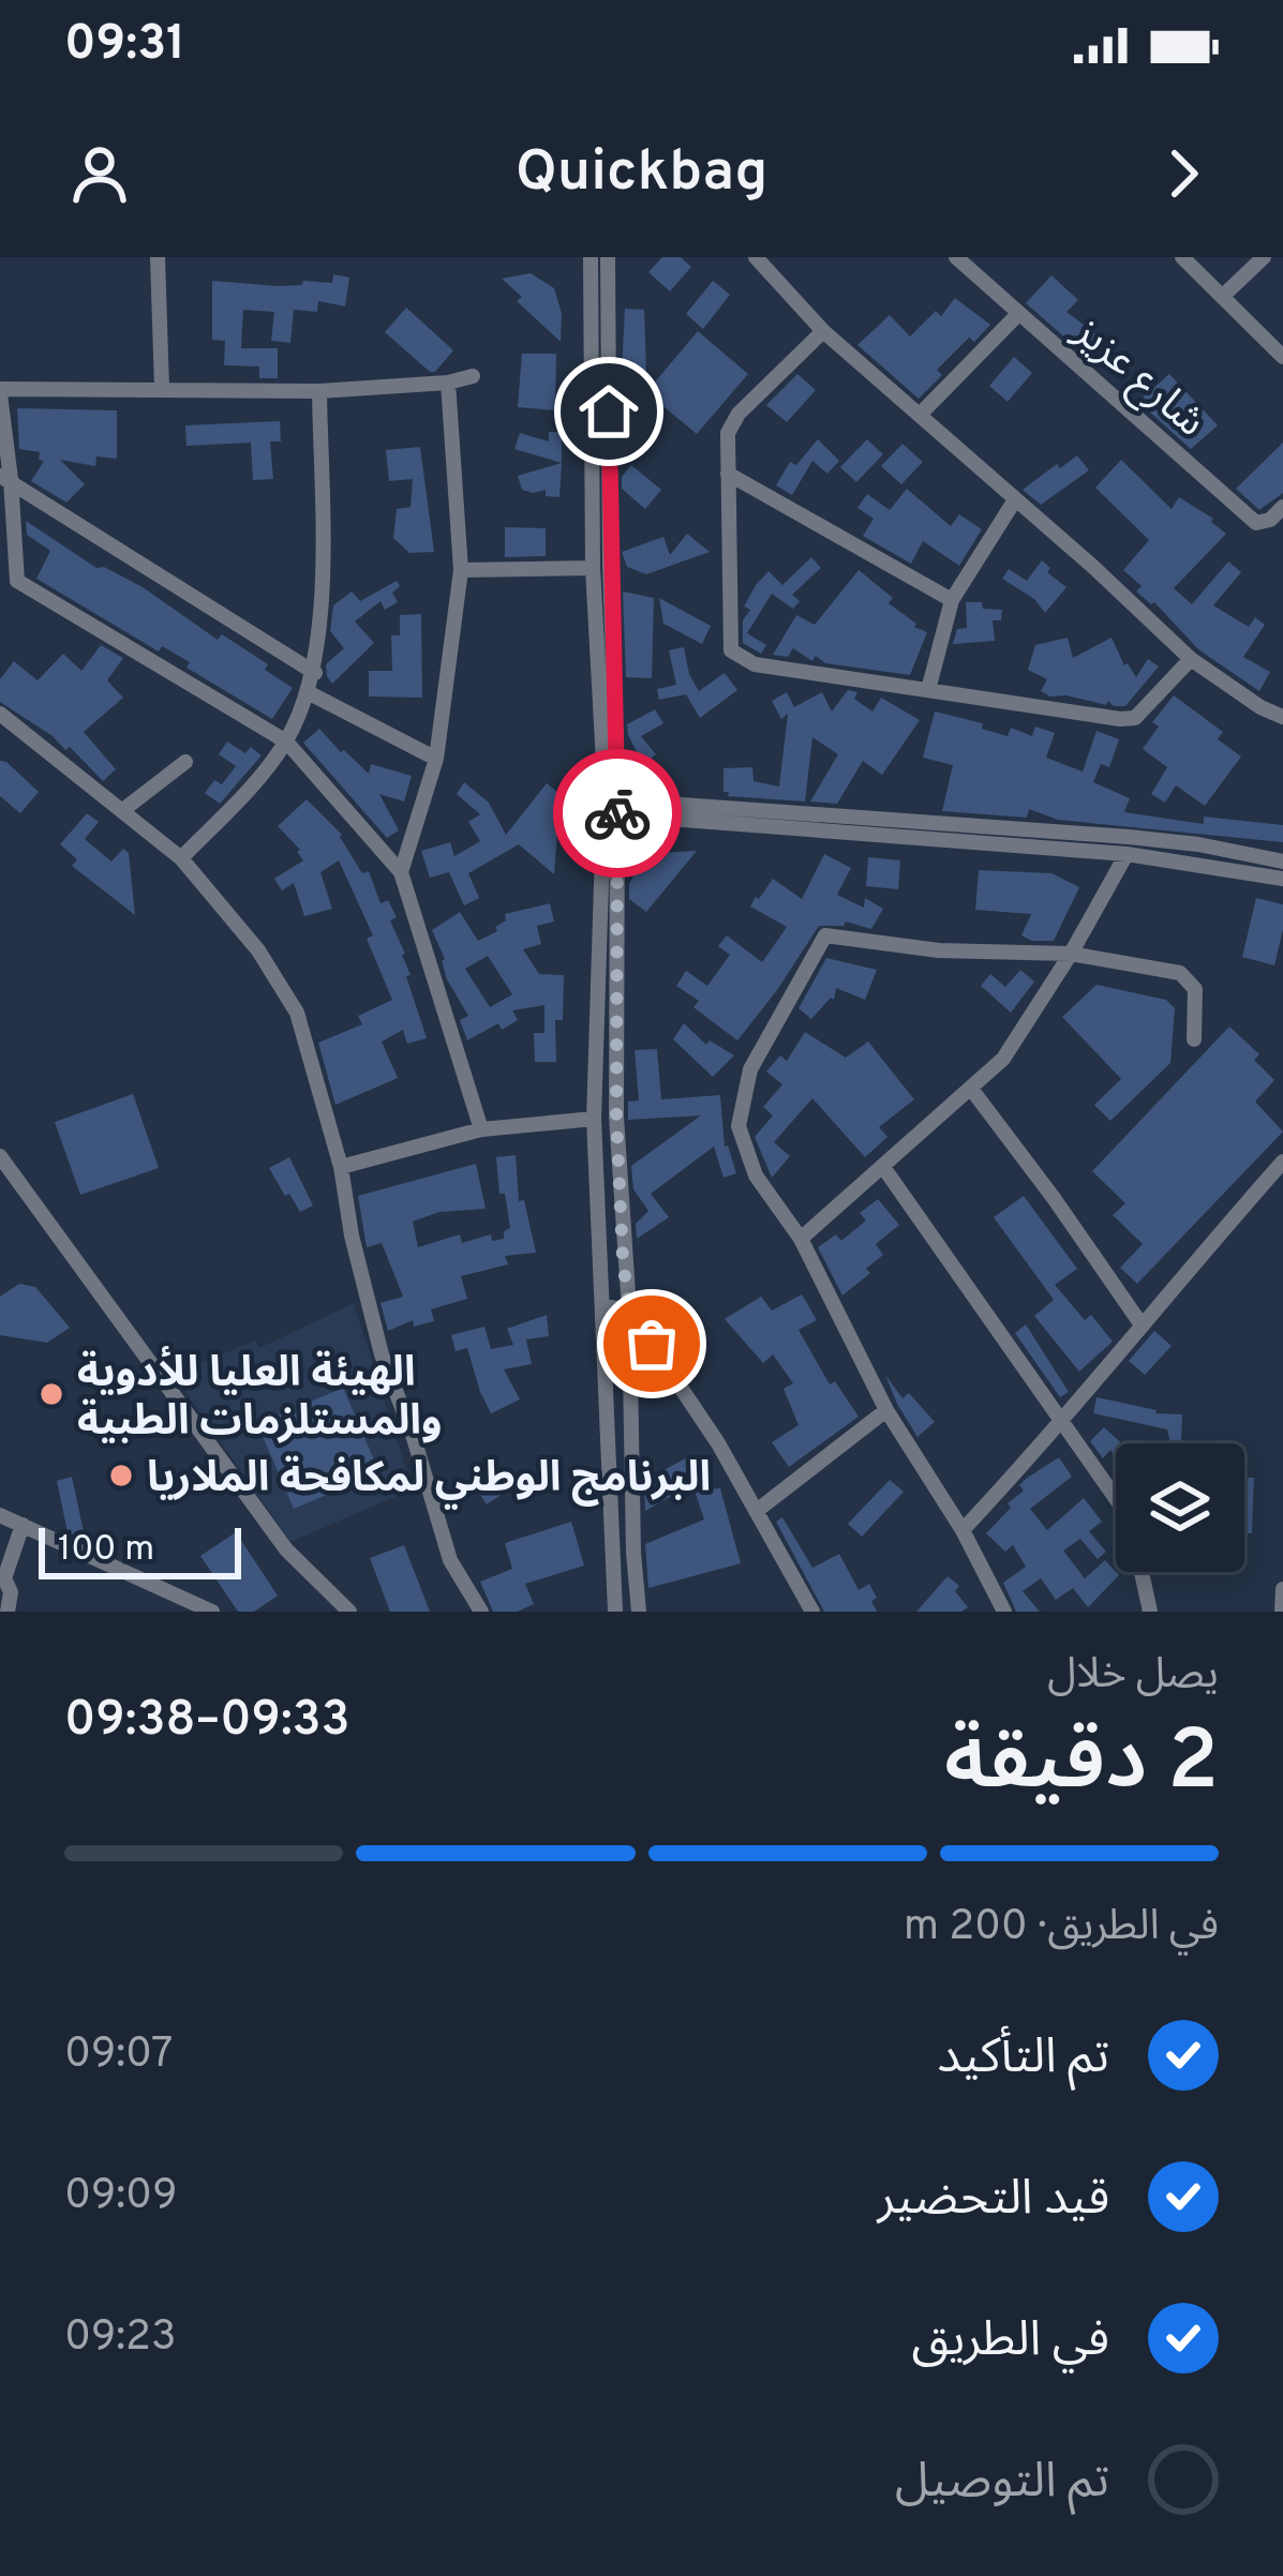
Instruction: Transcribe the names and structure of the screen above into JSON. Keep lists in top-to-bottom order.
{
  "streets": {
    "street": ["شارع عزيز"]
  },
  "places": ["الهيئة العليا للأدوية والمستلزمات الطبية", "البرنامج الوطني لمكافحة الملاريا"],
  "scale_bar": "100 m",
  "page": {
    "status": "09:31",
    "header": "Quickbag",
    "scale": "100 m",
    "heading": ["2 دقيقة", "يصل خلال", "09:33–09:38"],
    "bar": "في الطريق · 200 m",
    "list": [
      ["تم التأكيد", "09:07"],
      ["قيد التحضير", "09:09"],
      ["في الطريق", "09:23"],
      "تم التوصيل"
    ]
  }
}
